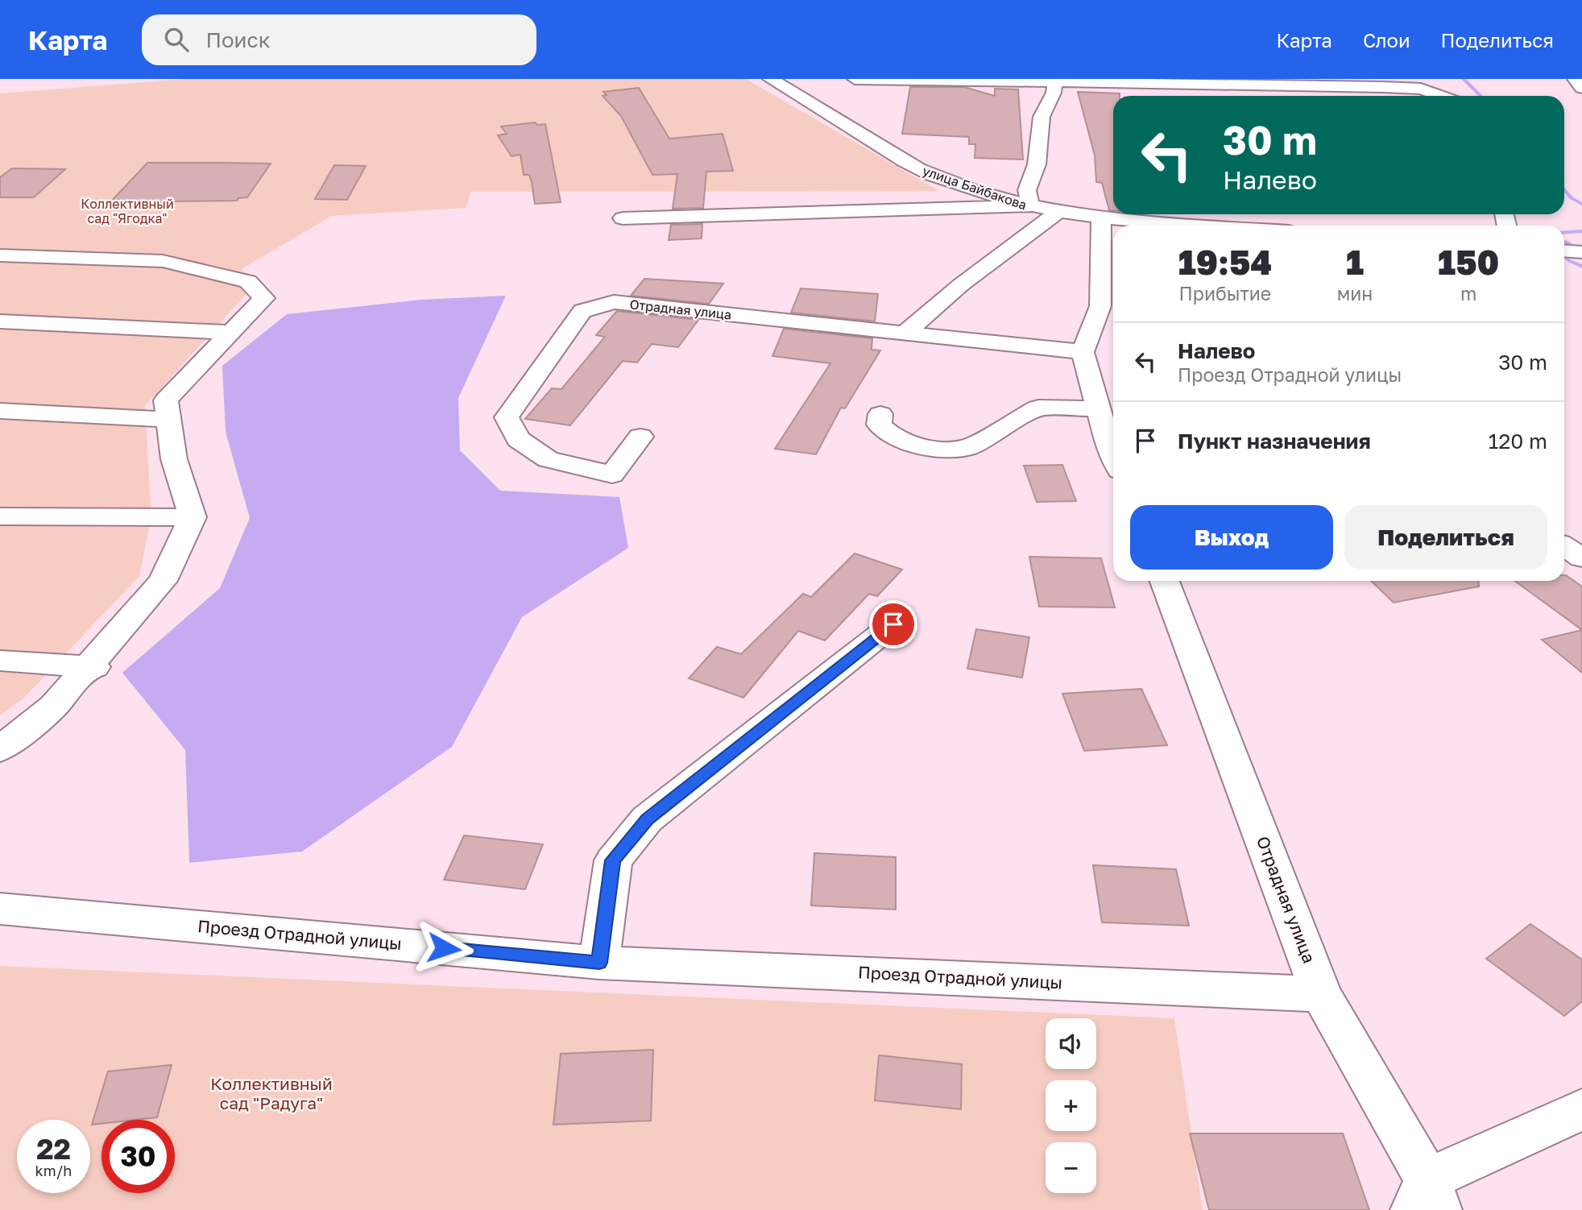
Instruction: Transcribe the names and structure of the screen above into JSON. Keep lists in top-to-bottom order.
{
  "streets": {
    "street": ["улица Байбакова", "Отрадная улица", "Проезд Отрадной улицы"]
  },
  "crossings": [
    ["Отрадная улица", "Проезд Отрадной улицы"]
  ],
  "parks": ["Коллективный сад \"Ягодка\"", "Коллективный сад \"Радуга\""],
  "page": {
    "header": "Карта",
    "search": "Поиск",
    "nav": ["Карта", "Слои", "Поделиться"],
    "turn": ["30 m", "Налево"],
    "eta": [
      "19:54",
      "Прибытие",
      "1",
      "мин",
      "150",
      "m"
    ],
    "list": [
      {
        "name": "Налево",
        "note": "Проезд Отрадной улицы",
        "value": "30 m"
      },
      {
        "name": "Пункт назначения",
        "value": "120 m"
      }
    ],
    "buttons": ["Выход", "Поделиться"],
    "map_buttons": ["+", "−"],
    "speed": "22 km/h",
    "limit": "30"
  }
}
